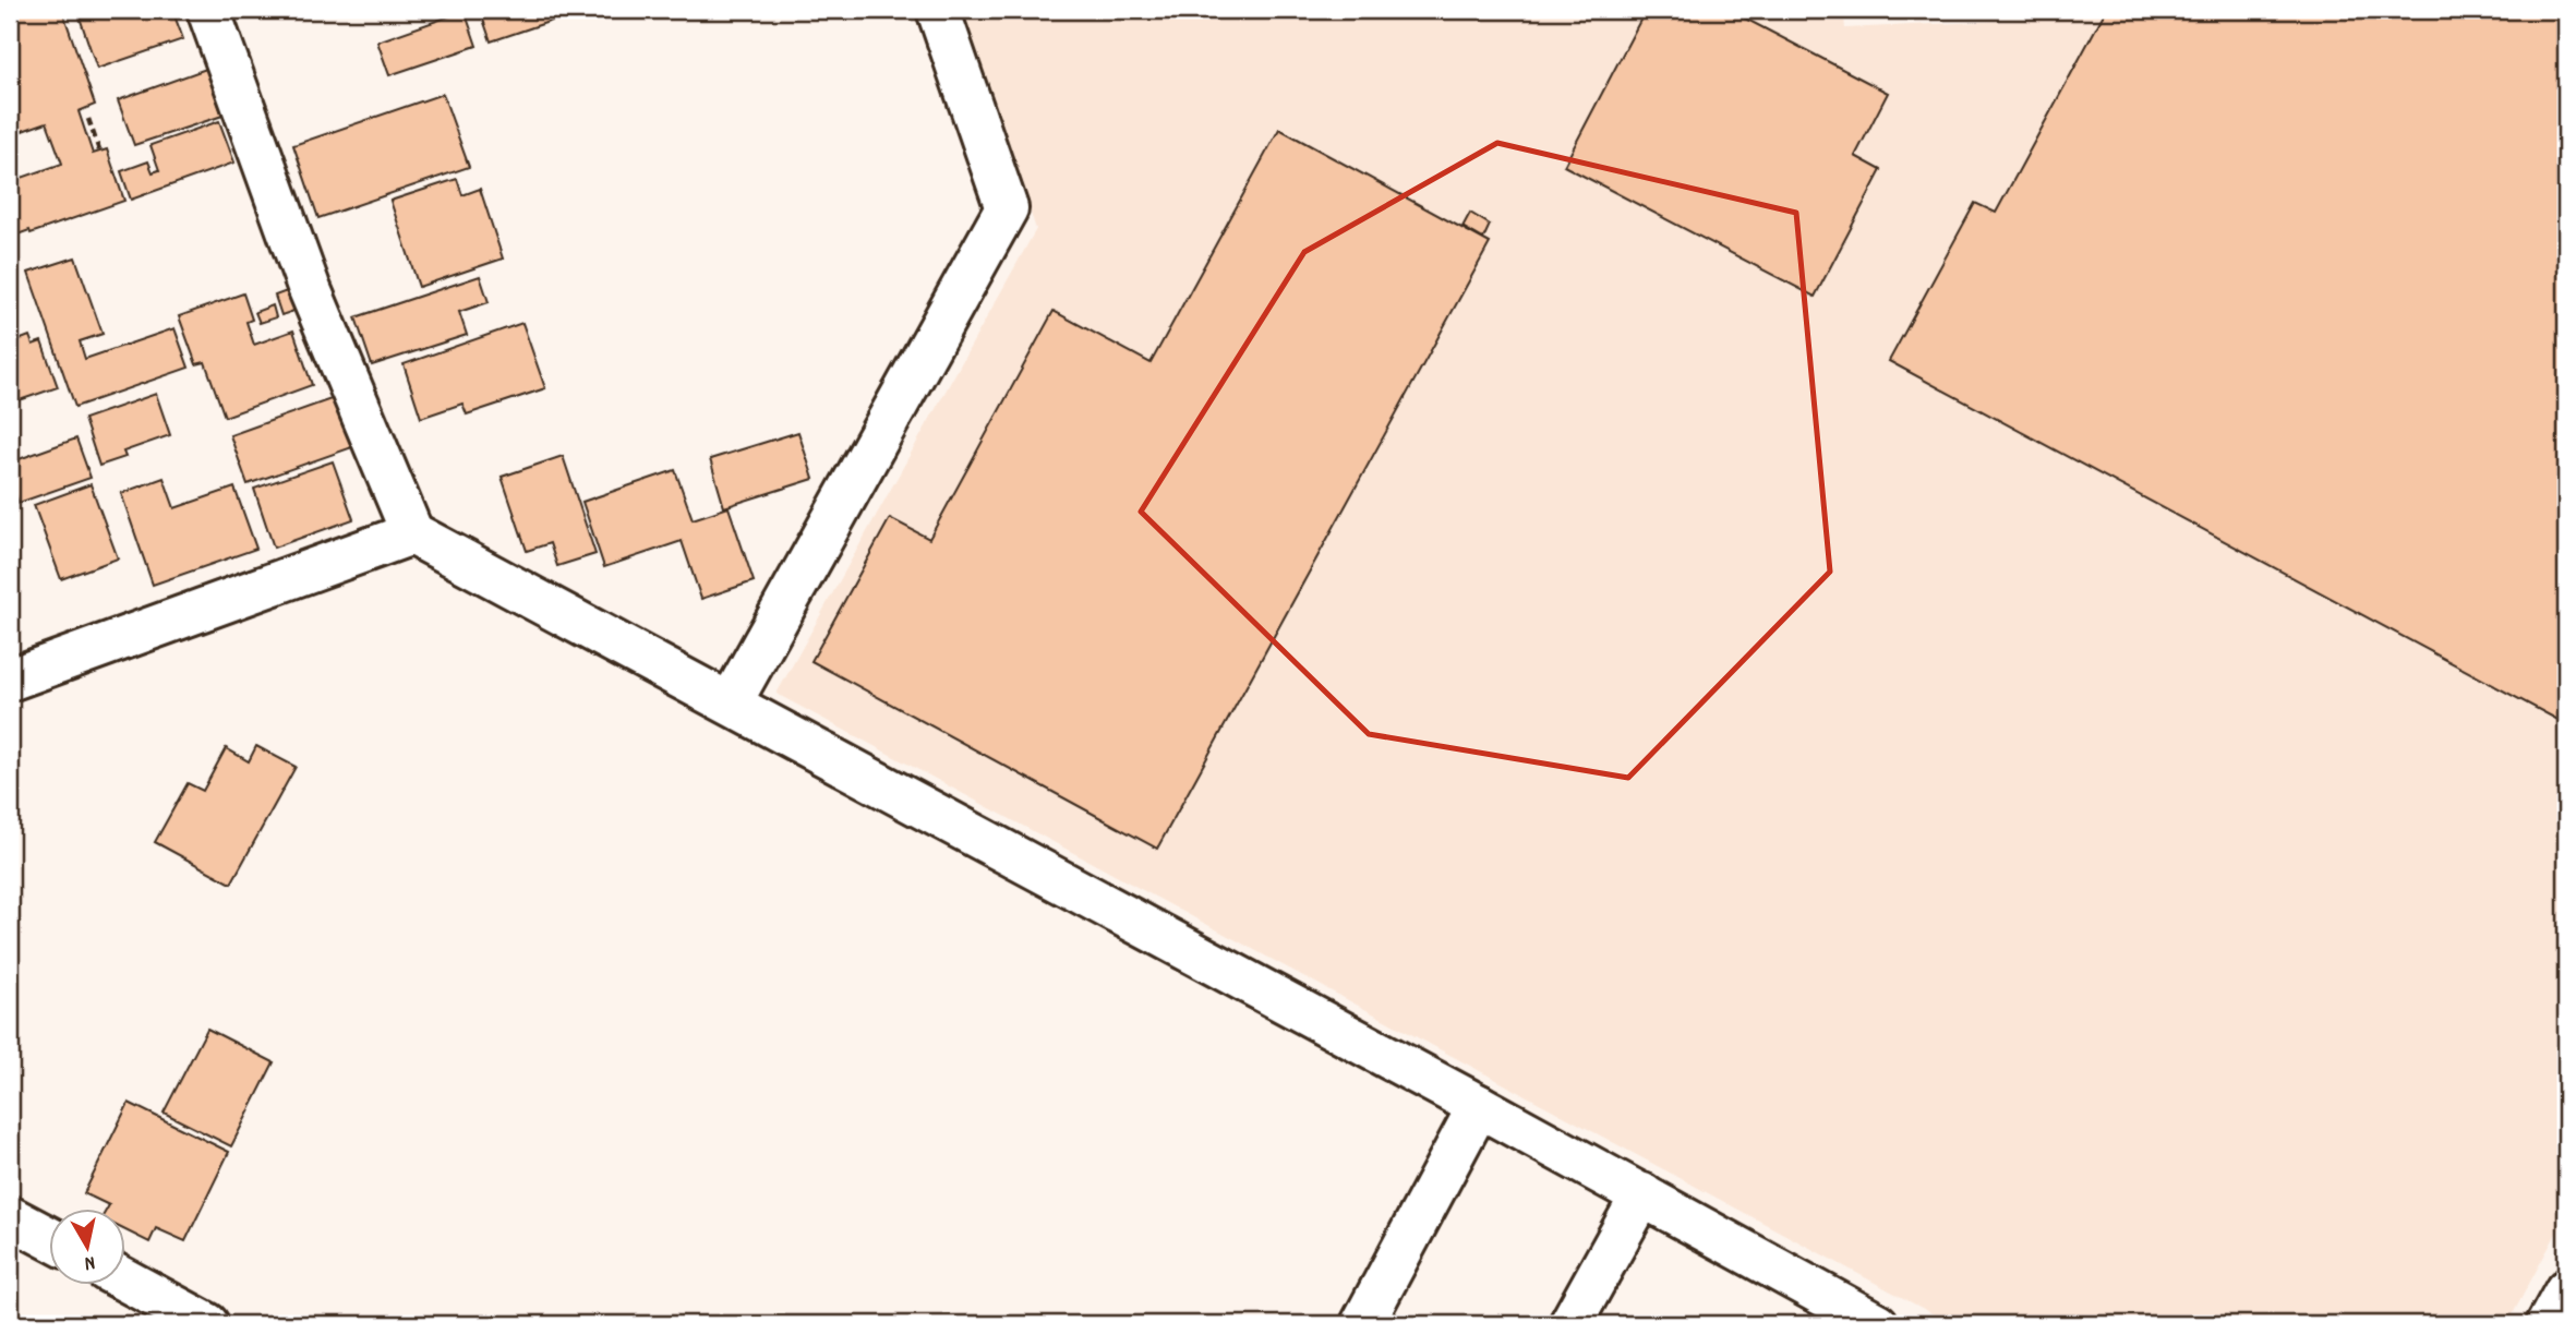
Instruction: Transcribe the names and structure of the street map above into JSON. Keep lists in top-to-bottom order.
{
  "north": "bottom"
}
